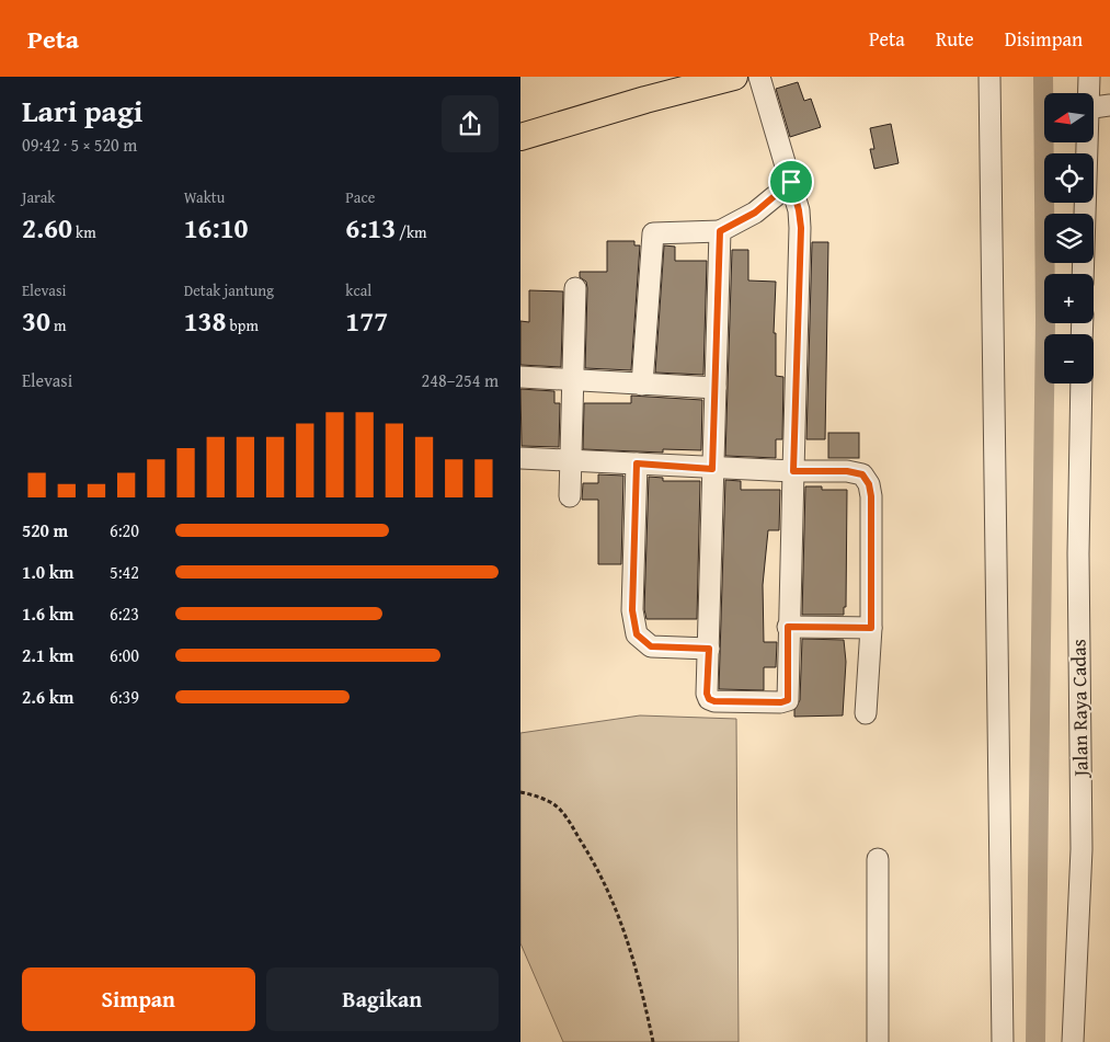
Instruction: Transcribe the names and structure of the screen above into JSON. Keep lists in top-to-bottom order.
{
  "streets": {
    "street": ["Jalan Raya Cadas"]
  },
  "north": "left",
  "page": {
    "header": "Peta",
    "nav": ["Peta", "Rute", "Disimpan"],
    "heading": ["Lari pagi", "09:42 · 5 × 520 m"],
    "map_buttons": ["+", "−"],
    "stats": [
      ["Jarak", "2.60 km"],
      ["Waktu", "16:10"],
      ["Pace", "6:13 /km"],
      ["Elevasi", "30 m"],
      ["Detak jantung", "138 bpm"],
      ["kcal", "177"]
    ],
    "chart": ["Elevasi", "248–254 m"],
    "list": [
      {
        "name": "520 m",
        "note": "6:20"
      },
      {
        "name": "1.0 km",
        "note": "5:42"
      },
      {
        "name": "1.6 km",
        "note": "6:23"
      },
      {
        "name": "2.1 km",
        "note": "6:00"
      },
      {
        "name": "2.6 km",
        "note": "6:39"
      }
    ],
    "buttons": ["Simpan", "Bagikan"]
  }
}
